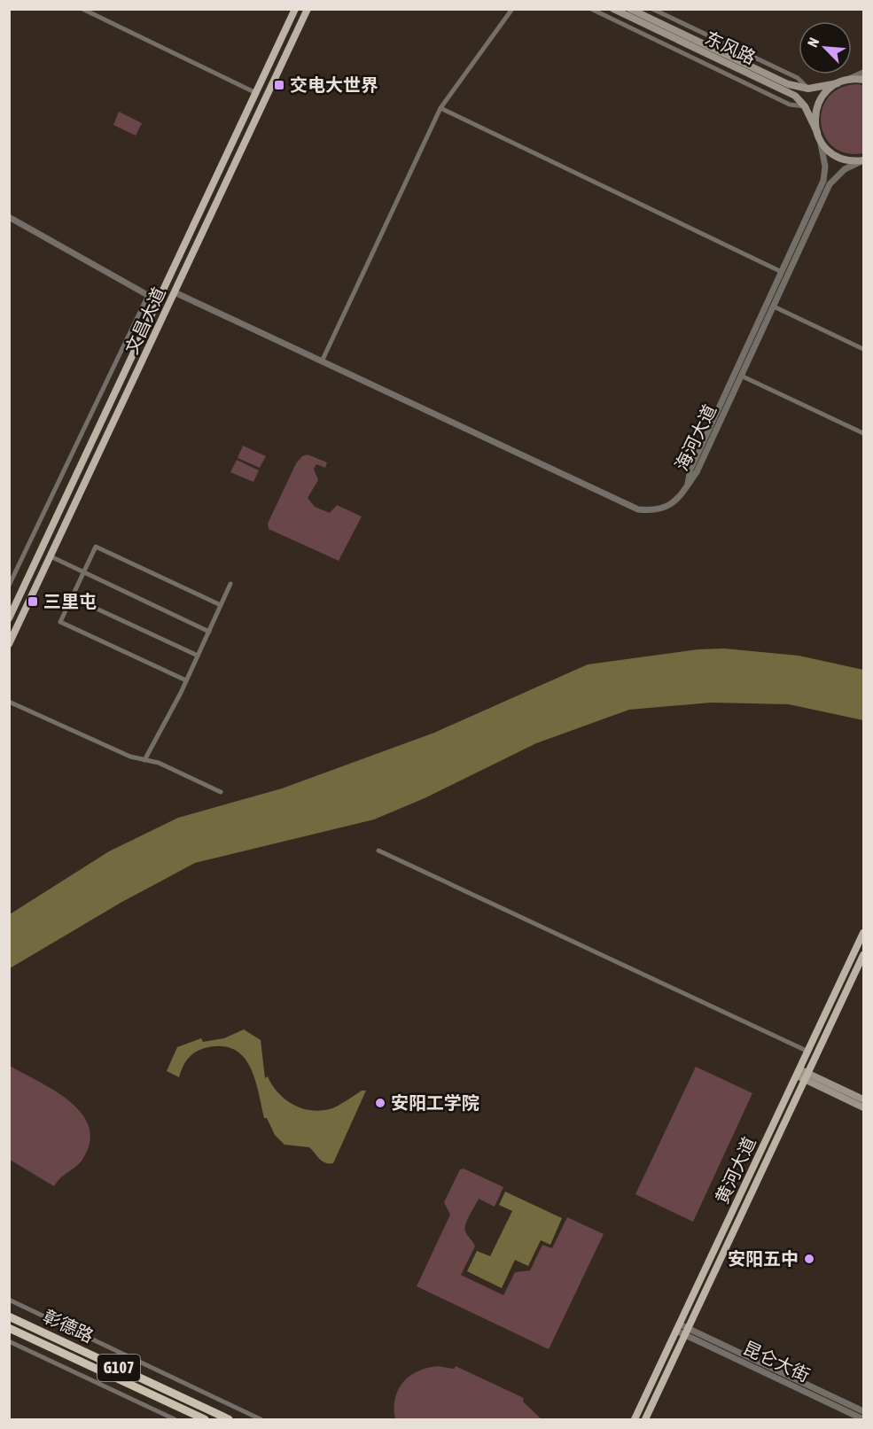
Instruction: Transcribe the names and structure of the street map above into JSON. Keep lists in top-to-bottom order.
{
  "streets": {
    "highway": ["彰德路", "G107"],
    "main road": ["东风路", "文昌大道", "黄河大道"],
    "street": ["海河大道", "昆仑大街"]
  },
  "crossings": [
    ["东风路", "海河大道"],
    ["黄河大道", "昆仑大街"]
  ],
  "places": {
    "transit": ["交电大世界", "三里屯"],
    "other": ["安阳工学院", "安阳五中"]
  },
  "north": "top left"
}
